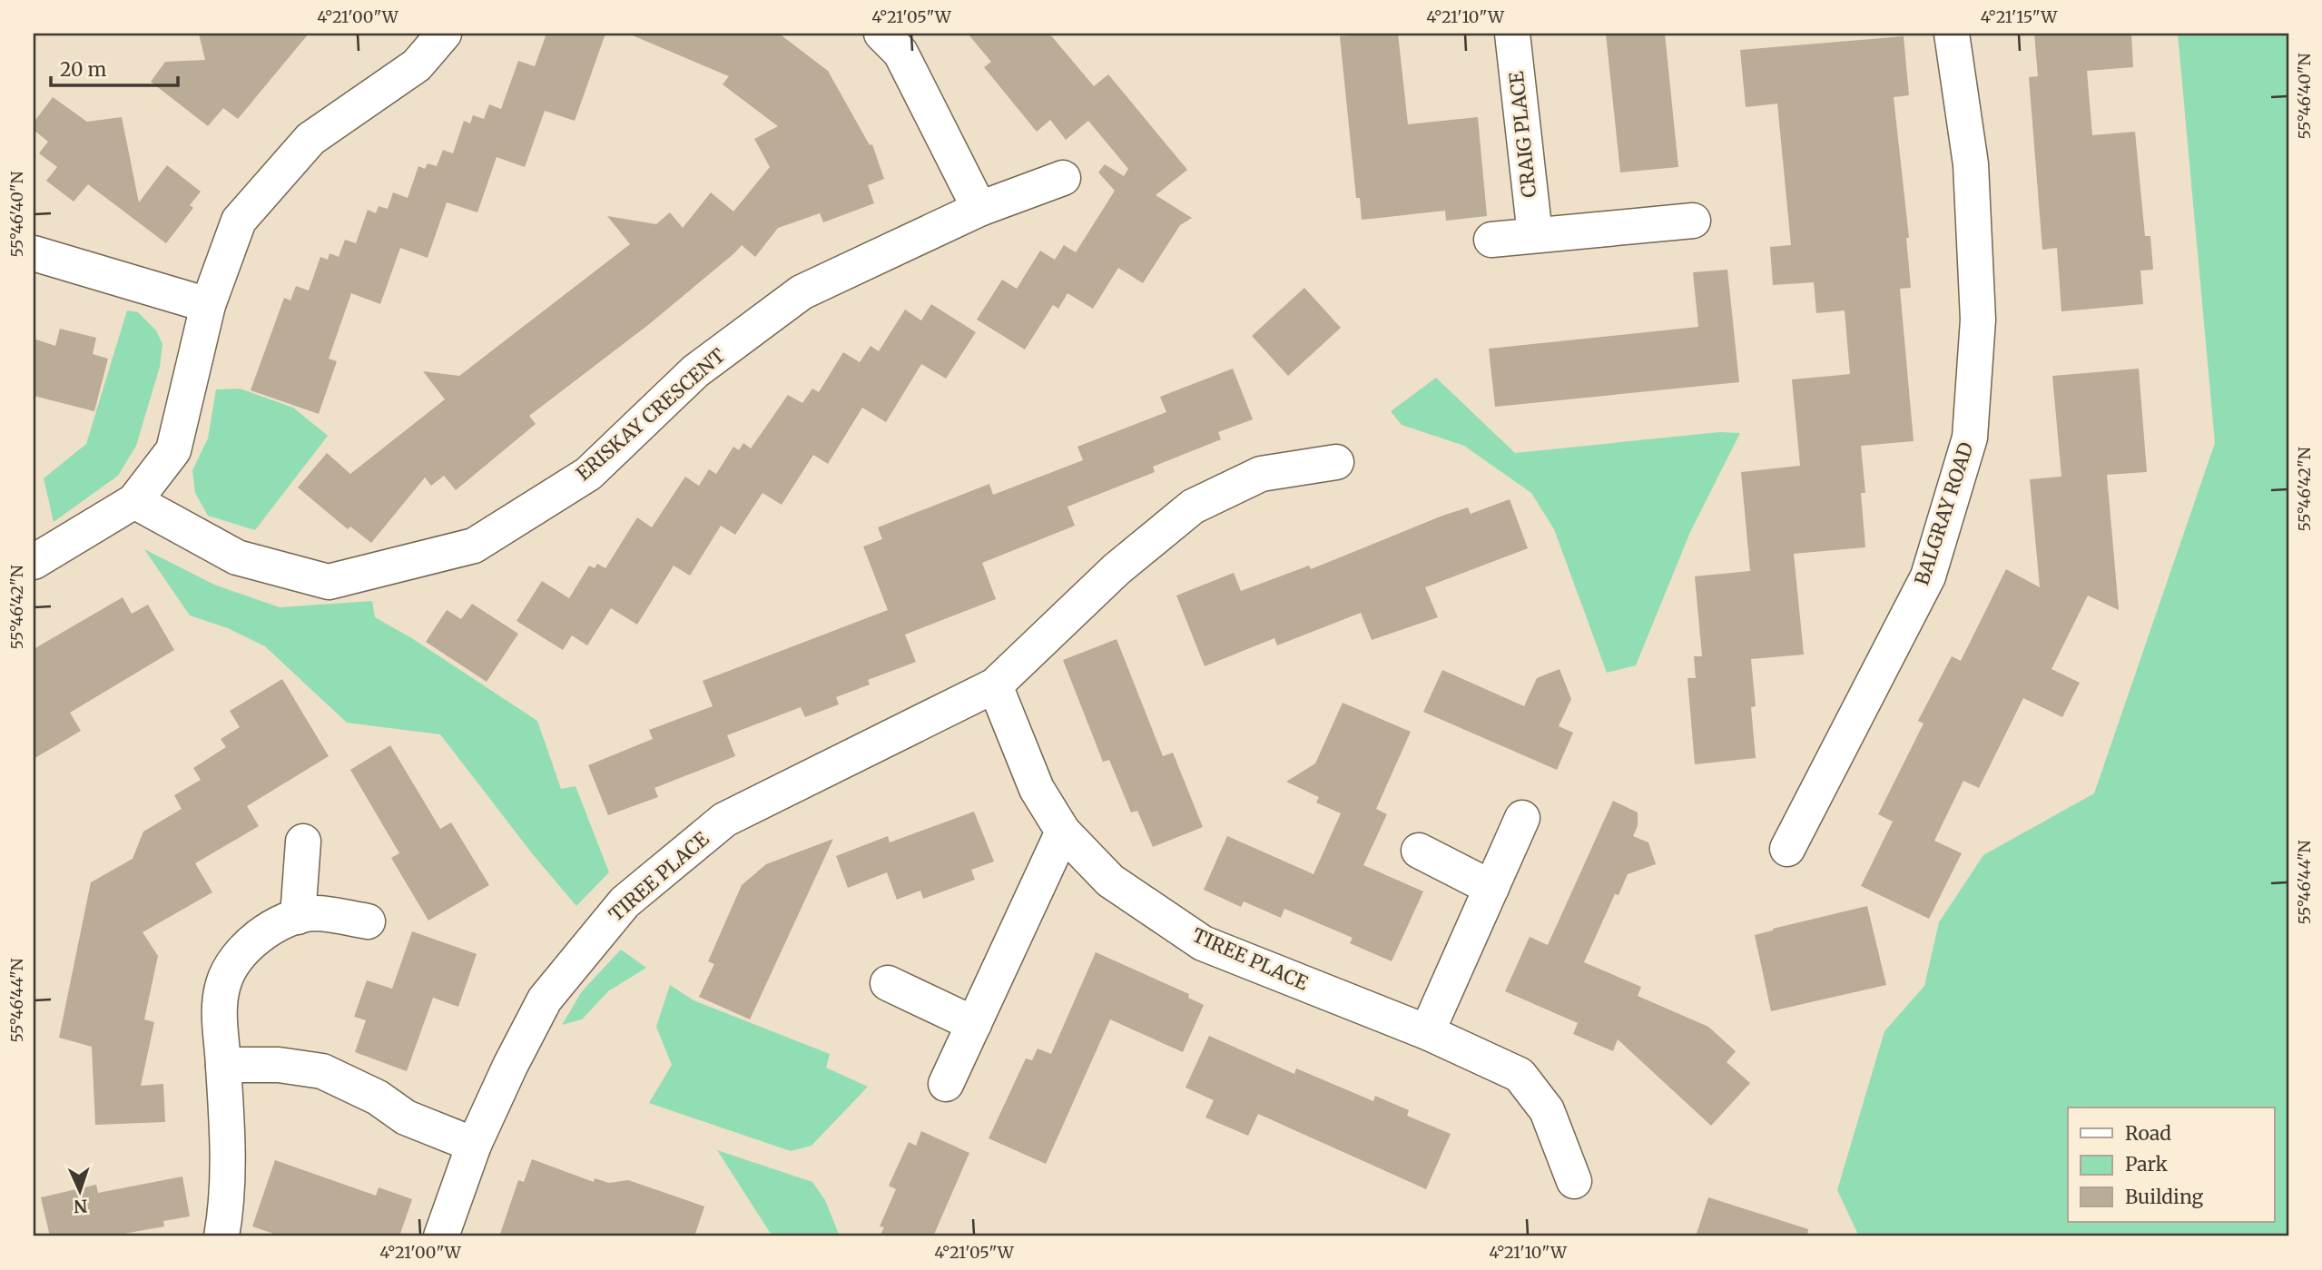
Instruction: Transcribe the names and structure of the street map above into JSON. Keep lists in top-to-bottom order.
{
  "streets": {
    "street": [
      "CRAIG PLACE",
      "ERISKAY CRESCENT",
      "BALGRAY ROAD",
      "TIREE PLACE"
    ]
  },
  "legend": ["Road", "Park", "Building"],
  "scale_bar": "20 m",
  "north": "bottom",
  "coordinates": [
    "4°21'00\"W",
    "4°21'05\"W",
    "4°21'10\"W",
    "4°21'15\"W",
    "55°46'40\"N",
    "55°46'42\"N",
    "55°46'44\"N"
  ]
}
